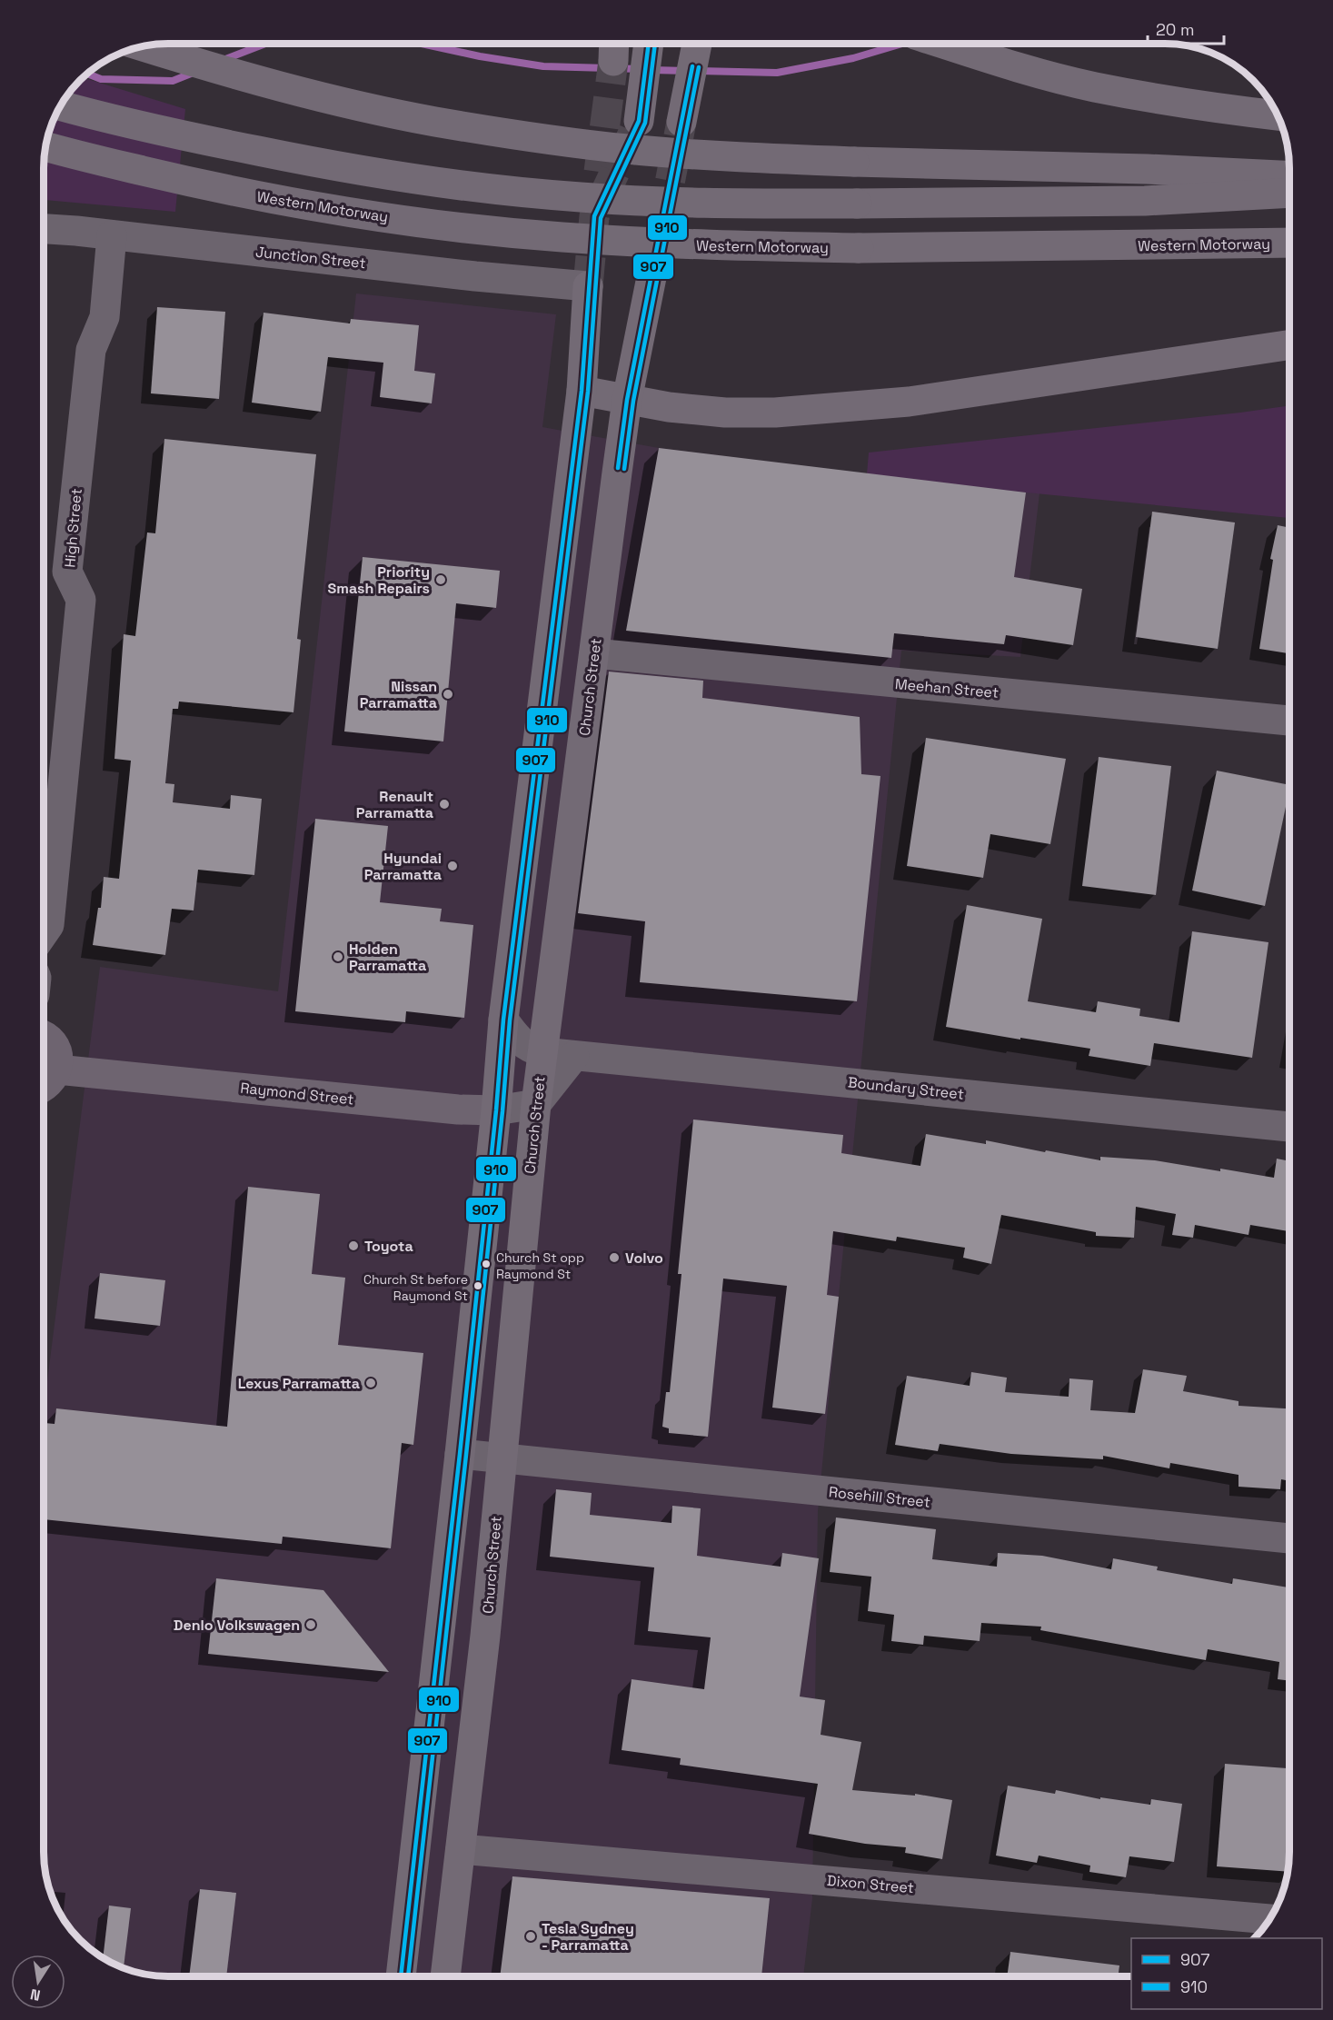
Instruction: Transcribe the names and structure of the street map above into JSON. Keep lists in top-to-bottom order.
{
  "streets": {
    "highway": ["Western Motorway", "Church Street"],
    "main road": ["Raymond Street"],
    "street": [
      "Junction Street",
      "High Street",
      "Meehan Street",
      "Boundary Street",
      "Rosehill Street",
      "Dixon Street"
    ]
  },
  "crossings": [
    ["Junction Street", "High Street"],
    ["Church Street", "Meehan Street"],
    ["Church Street", "Boundary Street"],
    ["Church Street", "Raymond Street"],
    ["Church Street", "Rosehill Street"],
    ["Church Street", "Dixon Street"]
  ],
  "places": [
    "Priority Smash Repairs",
    "Nissan Parramatta",
    "Renault Parramatta",
    "Hyundai Parramatta",
    "Holden Parramatta",
    "Toyota",
    "Volvo",
    "Church St opp Raymond St",
    "Church St before Raymond St",
    "Lexus Parramatta",
    "Denlo Volkswagen",
    "Tesla Sydney - Parramatta"
  ],
  "lines": ["transit line 907", "transit line 910"],
  "legend": ["907", "910"],
  "scale_bar": "20 m",
  "north": "bottom"
}
